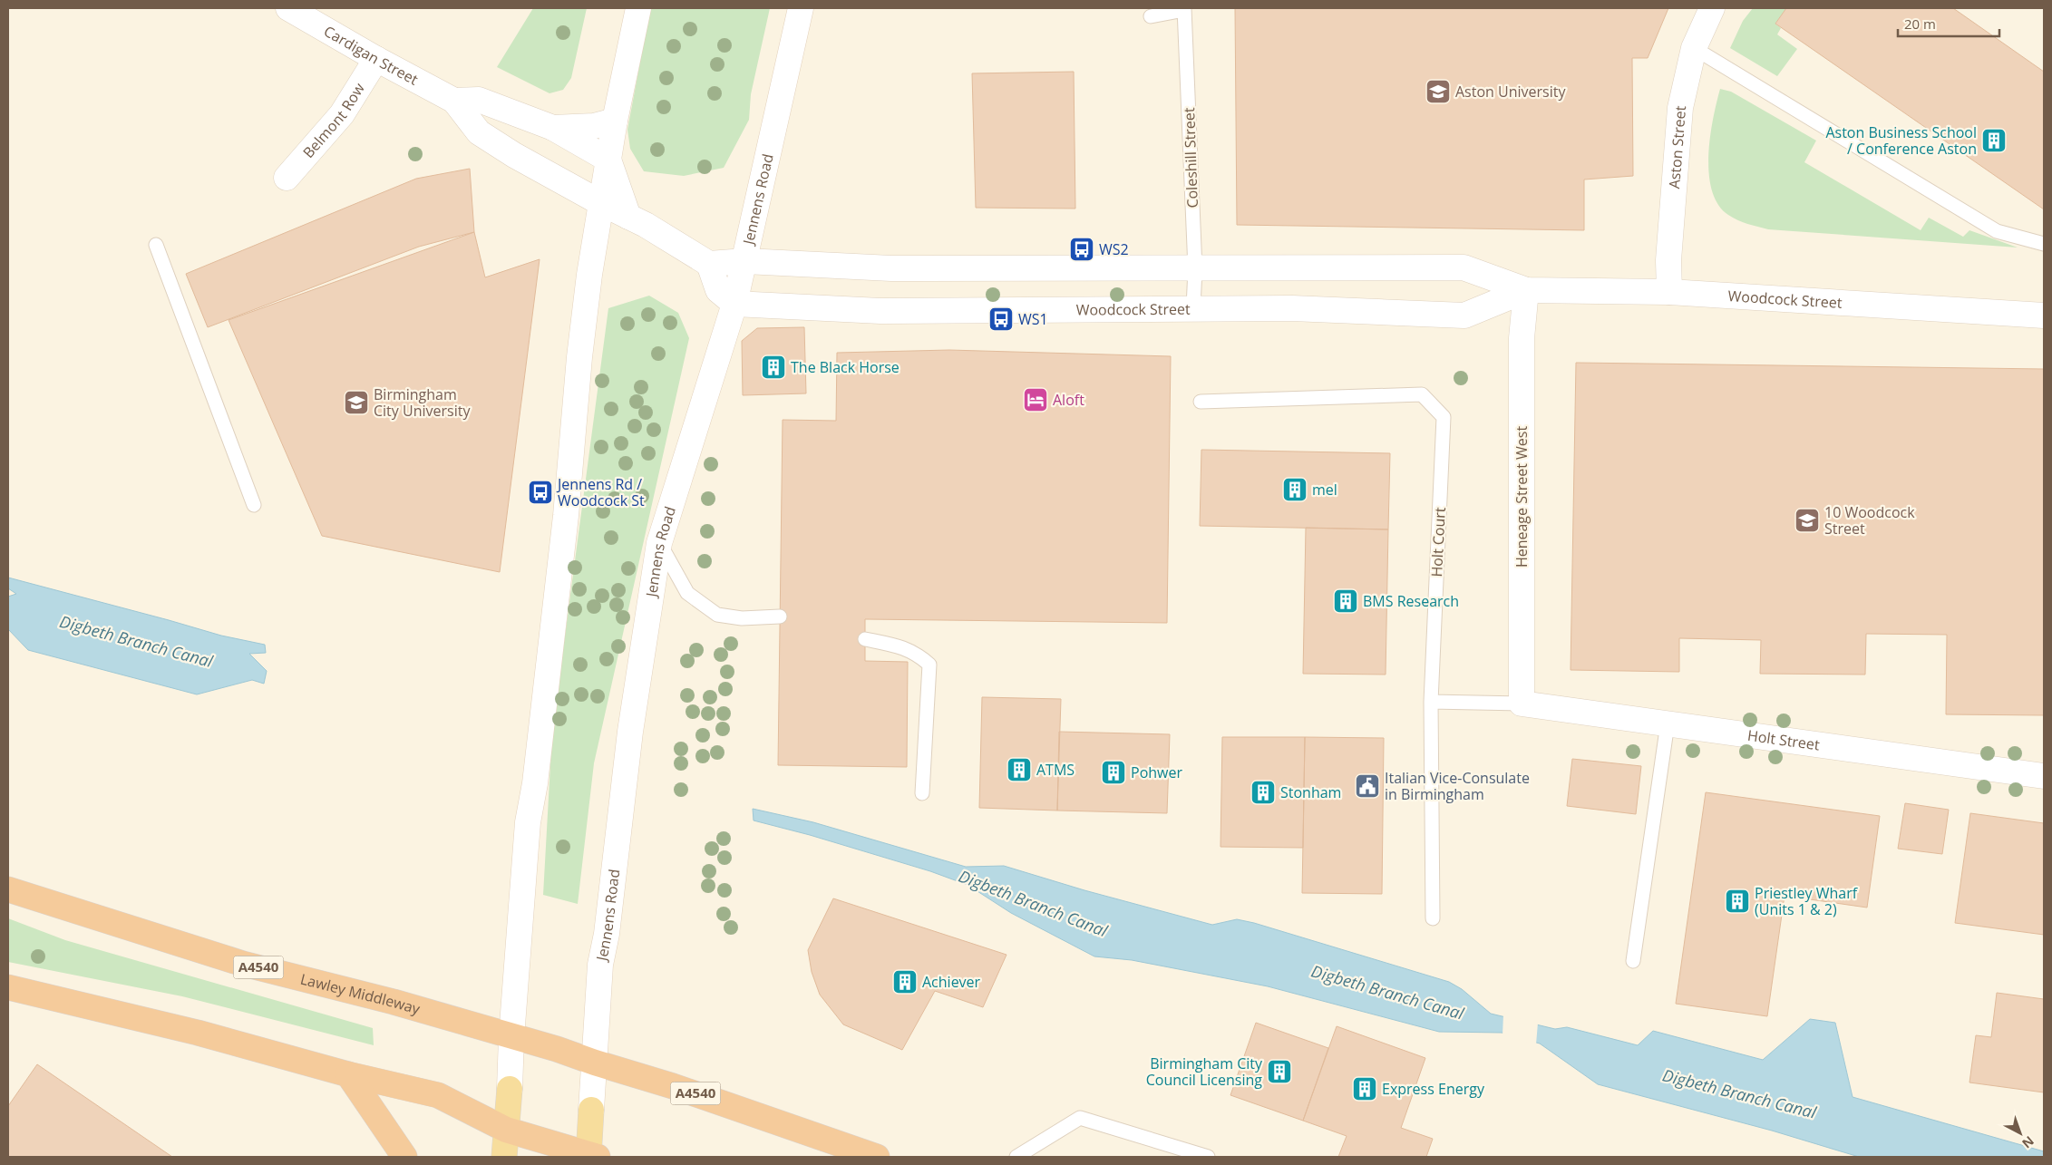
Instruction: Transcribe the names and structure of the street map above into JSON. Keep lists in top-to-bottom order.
{
  "streets": {
    "highway": ["A4540", "Lawley Middleway"],
    "street": [
      "Cardigan Street",
      "Belmont Row",
      "Aston Street",
      "Jennens Road",
      "Woodcock Street",
      "Heneage Street West",
      "Holt Street"
    ],
    "lane": ["Coleshill Street", "Holt Court"]
  },
  "crossings": [
    ["Cardigan Street", "Belmont Row"],
    ["Cardigan Street", "Woodcock Street"],
    ["Aston Street", "Woodcock Street"],
    ["Coleshill Street", "Woodcock Street"],
    ["Jennens Road", "Woodcock Street"],
    ["Jennens Road", "A4540"],
    ["Jennens Road", "Lawley Middleway"],
    ["Woodcock Street", "Heneage Street West"],
    ["Heneage Street West", "Holt Street"],
    ["A4540", "Lawley Middleway"]
  ],
  "water": ["Digbeth Branch Canal"],
  "places": {
    "school or university": ["Aston University", "Birmingham City University", "10 Woodcock Street"],
    "building": [
      "Aston Business School / Conference Aston",
      "The Black Horse",
      "mel",
      "BMS Research",
      "ATMS",
      "Pohwer",
      "Stonham",
      "Priestley Wharf (Units 1 & 2)",
      "Achiever",
      "Birmingham City Council Licensing",
      "Express Energy"
    ],
    "bus stop": ["WS2", "WS1", "Jennens Rd / Woodcock St"],
    "hotel": ["Aloft"],
    "public building": ["Italian Vice-Consulate in Birmingham"]
  },
  "scale_bar": "20 m",
  "north": "bottom right"
}
